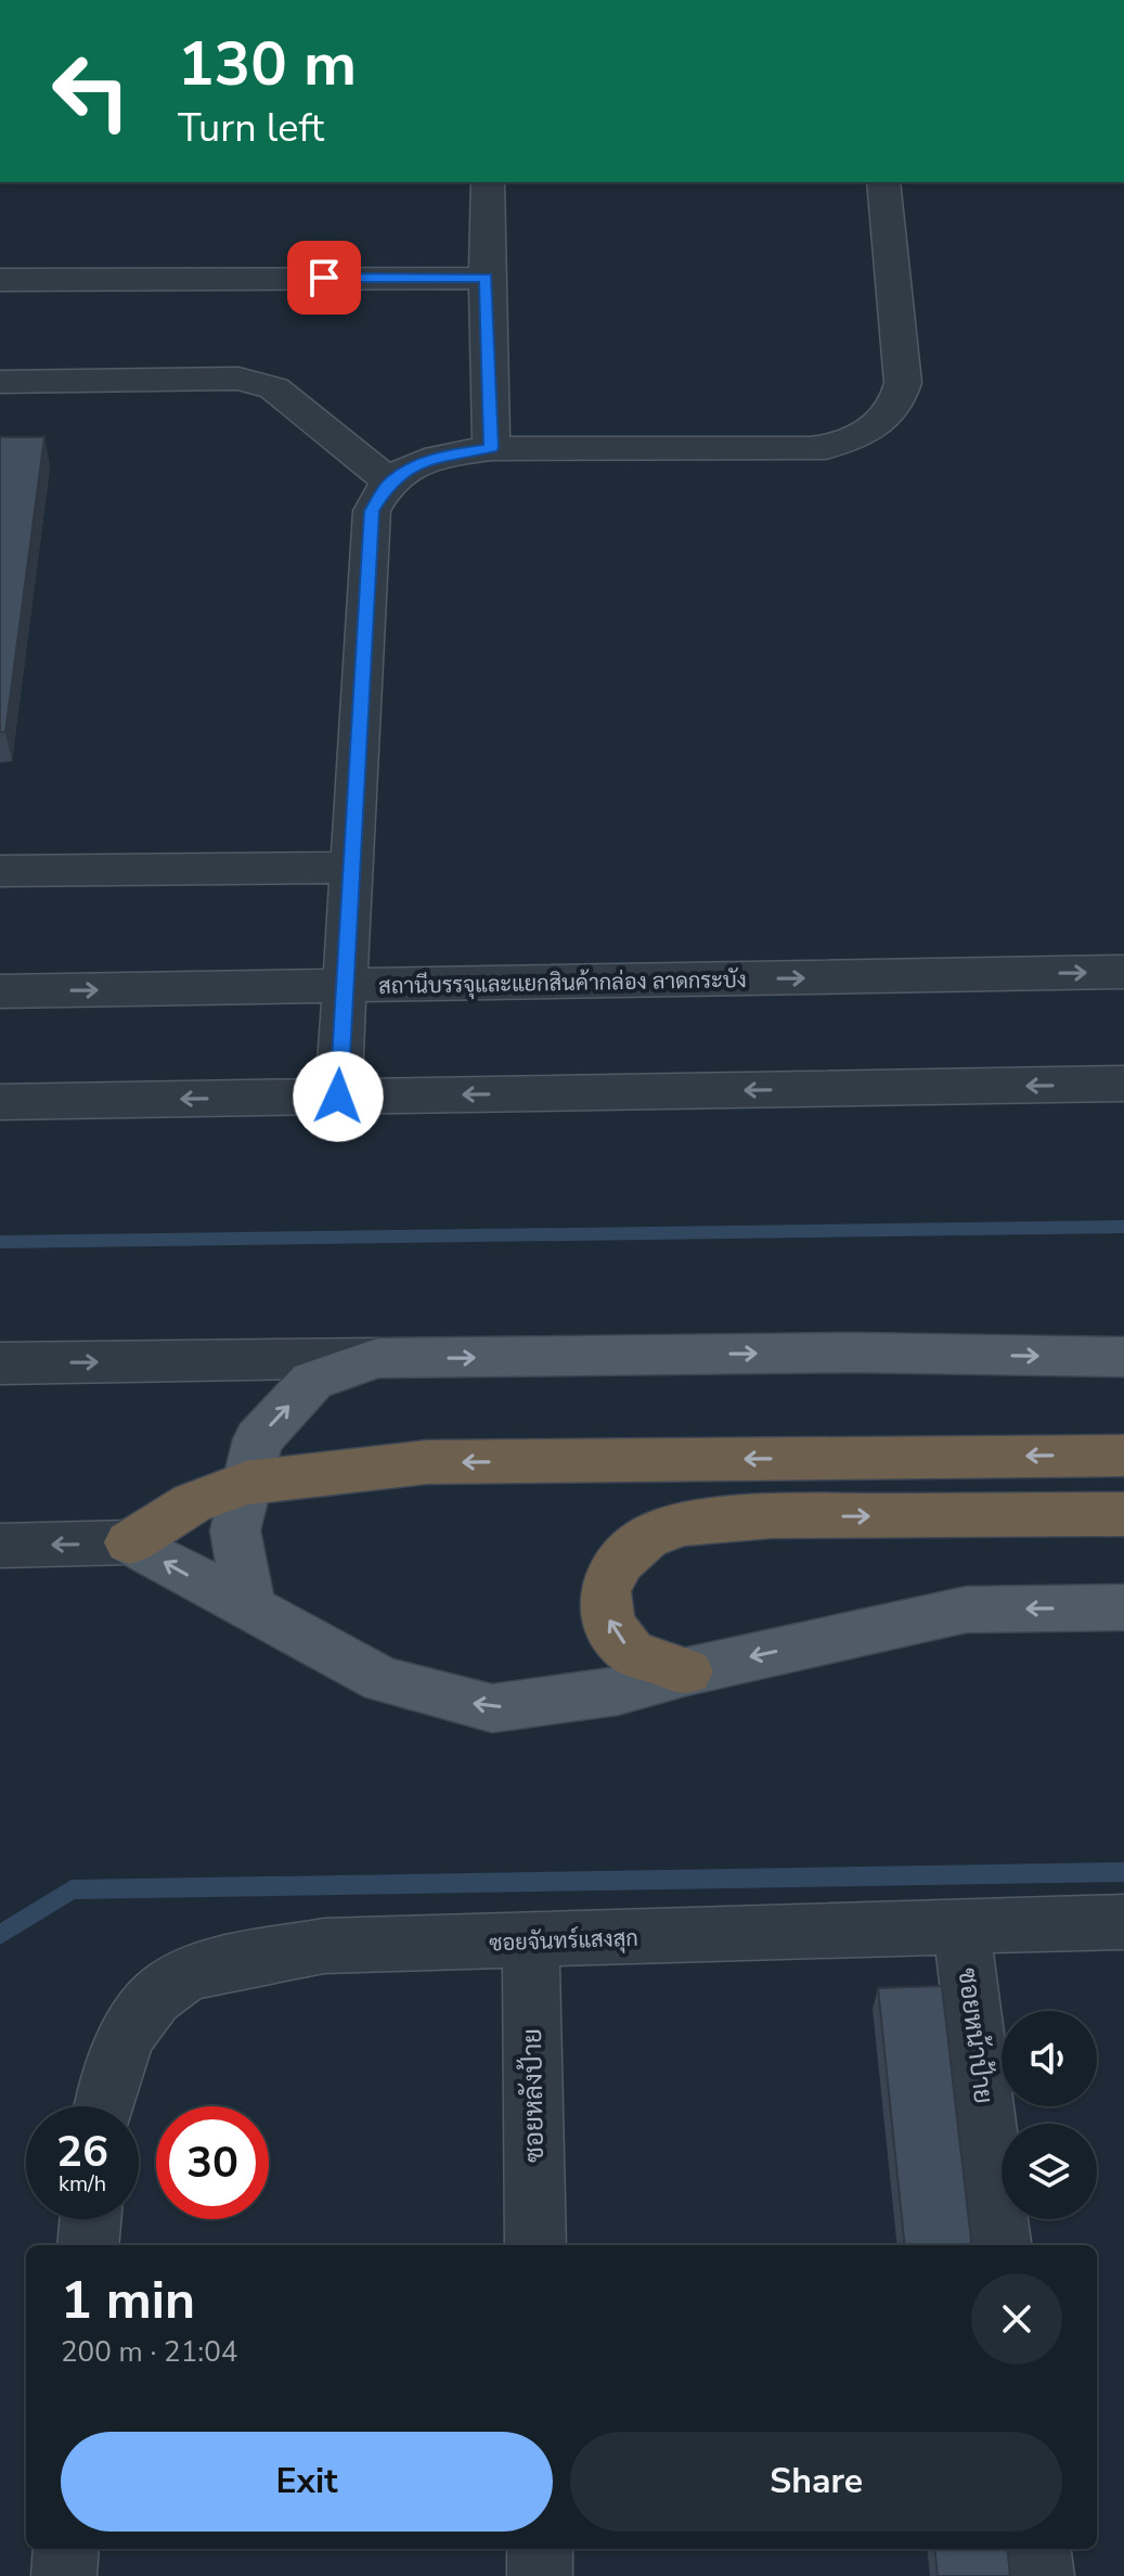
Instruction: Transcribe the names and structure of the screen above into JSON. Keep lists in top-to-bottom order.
{
  "streets": {
    "street": [
      "สถานีบรรจุและแยกสินค้ากล่อง ลาดกระบัง",
      "ซอยจันทร์แสงสุก",
      "ซอยหน้าป้าย",
      "ซอยหลังป้าย"
    ]
  },
  "crossings": [
    ["ซอยจันทร์แสงสุก", "ซอยหน้าป้าย"],
    ["ซอยจันทร์แสงสุก", "ซอยหลังป้าย"]
  ],
  "page": {
    "turn": ["130 m", "Turn left"],
    "speed": "26 km/h",
    "limit": "30",
    "heading": ["1 min", "200 m · 21:04"],
    "buttons": ["Exit", "Share"]
  }
}
